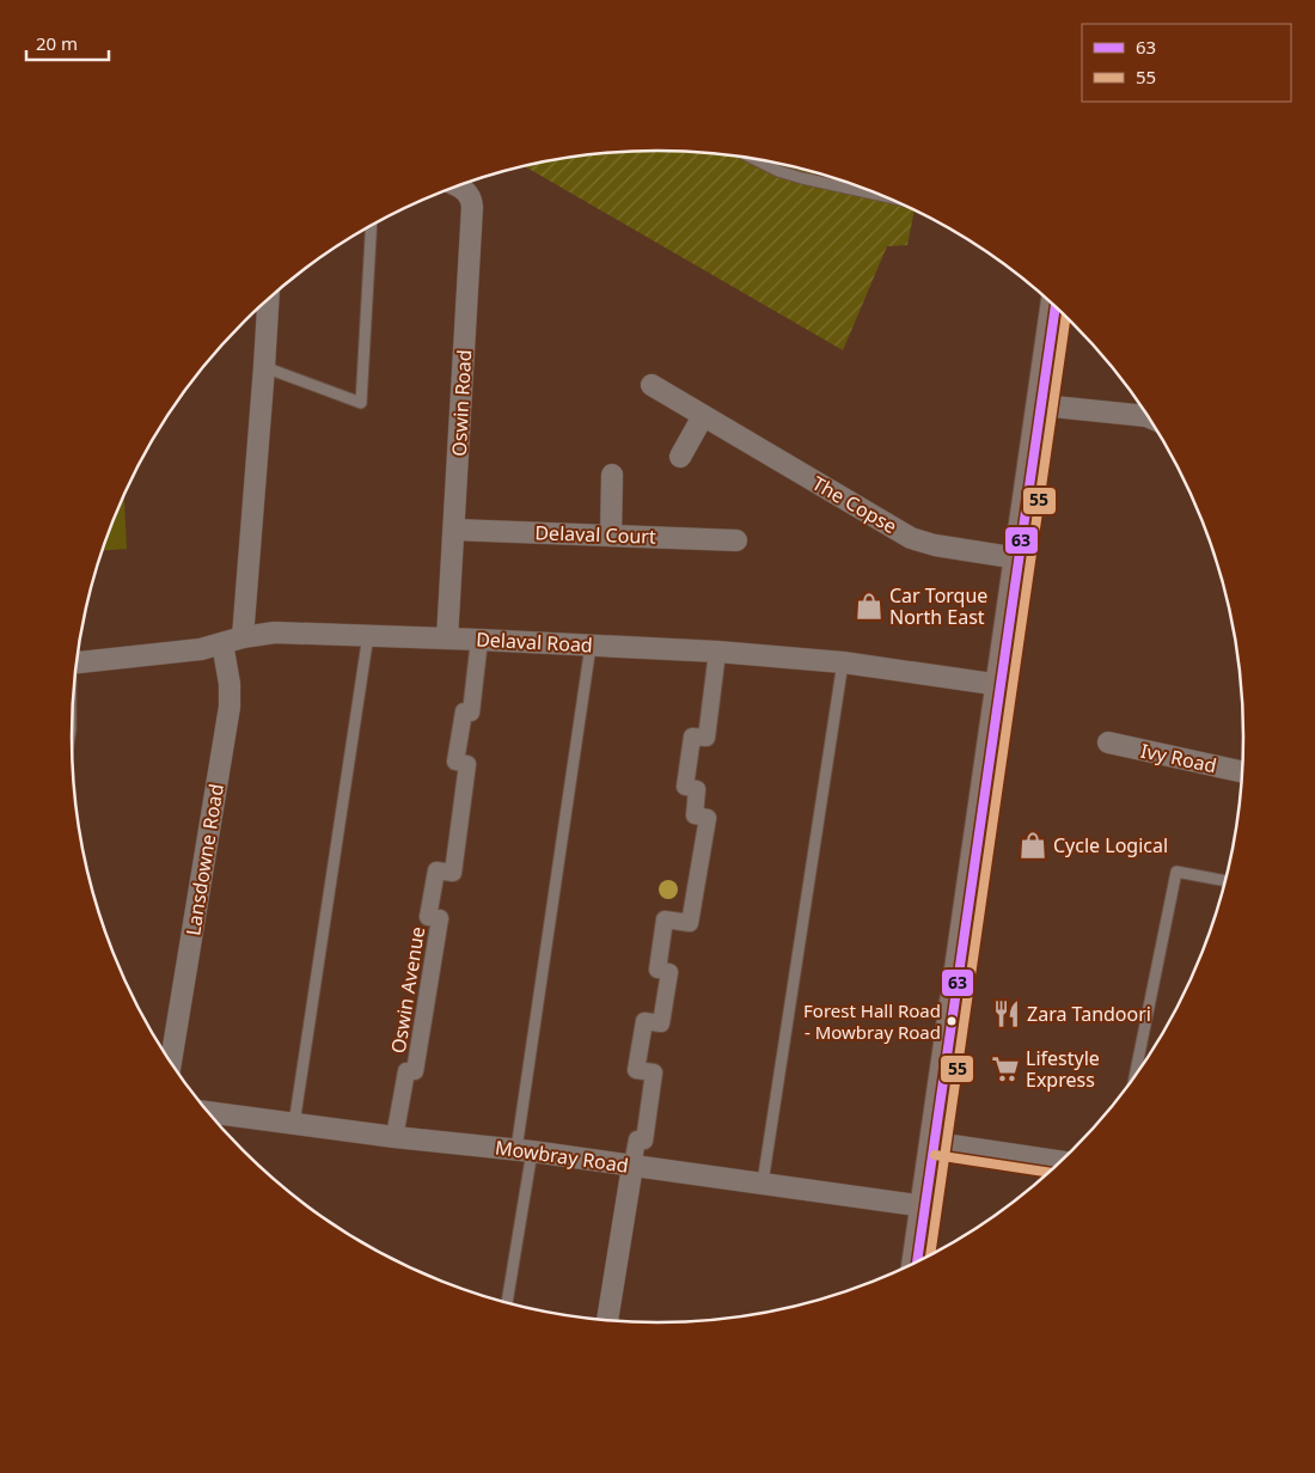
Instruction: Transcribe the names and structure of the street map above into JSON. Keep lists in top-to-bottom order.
{
  "streets": {
    "street": [
      "Oswin Road",
      "The Copse",
      "Delaval Court",
      "Delaval Road",
      "Ivy Road",
      "Lansdowne Road",
      "Oswin Avenue",
      "Mowbray Road"
    ]
  },
  "crossings": [
    ["Oswin Road", "Delaval Court"],
    ["Oswin Road", "Delaval Road"],
    ["Delaval Road", "Lansdowne Road"],
    ["Delaval Road", "Oswin Avenue"],
    ["Oswin Avenue", "Mowbray Road"]
  ],
  "places": {
    "shop": ["Car Torque North East", "Cycle Logical"],
    "restaurant": ["Zara Tandoori"],
    "other": ["Forest Hall Road - Mowbray Road"],
    "supermarket": ["Lifestyle Express"]
  },
  "lines": ["transit line 63", "transit line 55"],
  "legend": ["63", "55"],
  "scale_bar": "20 m"
}
